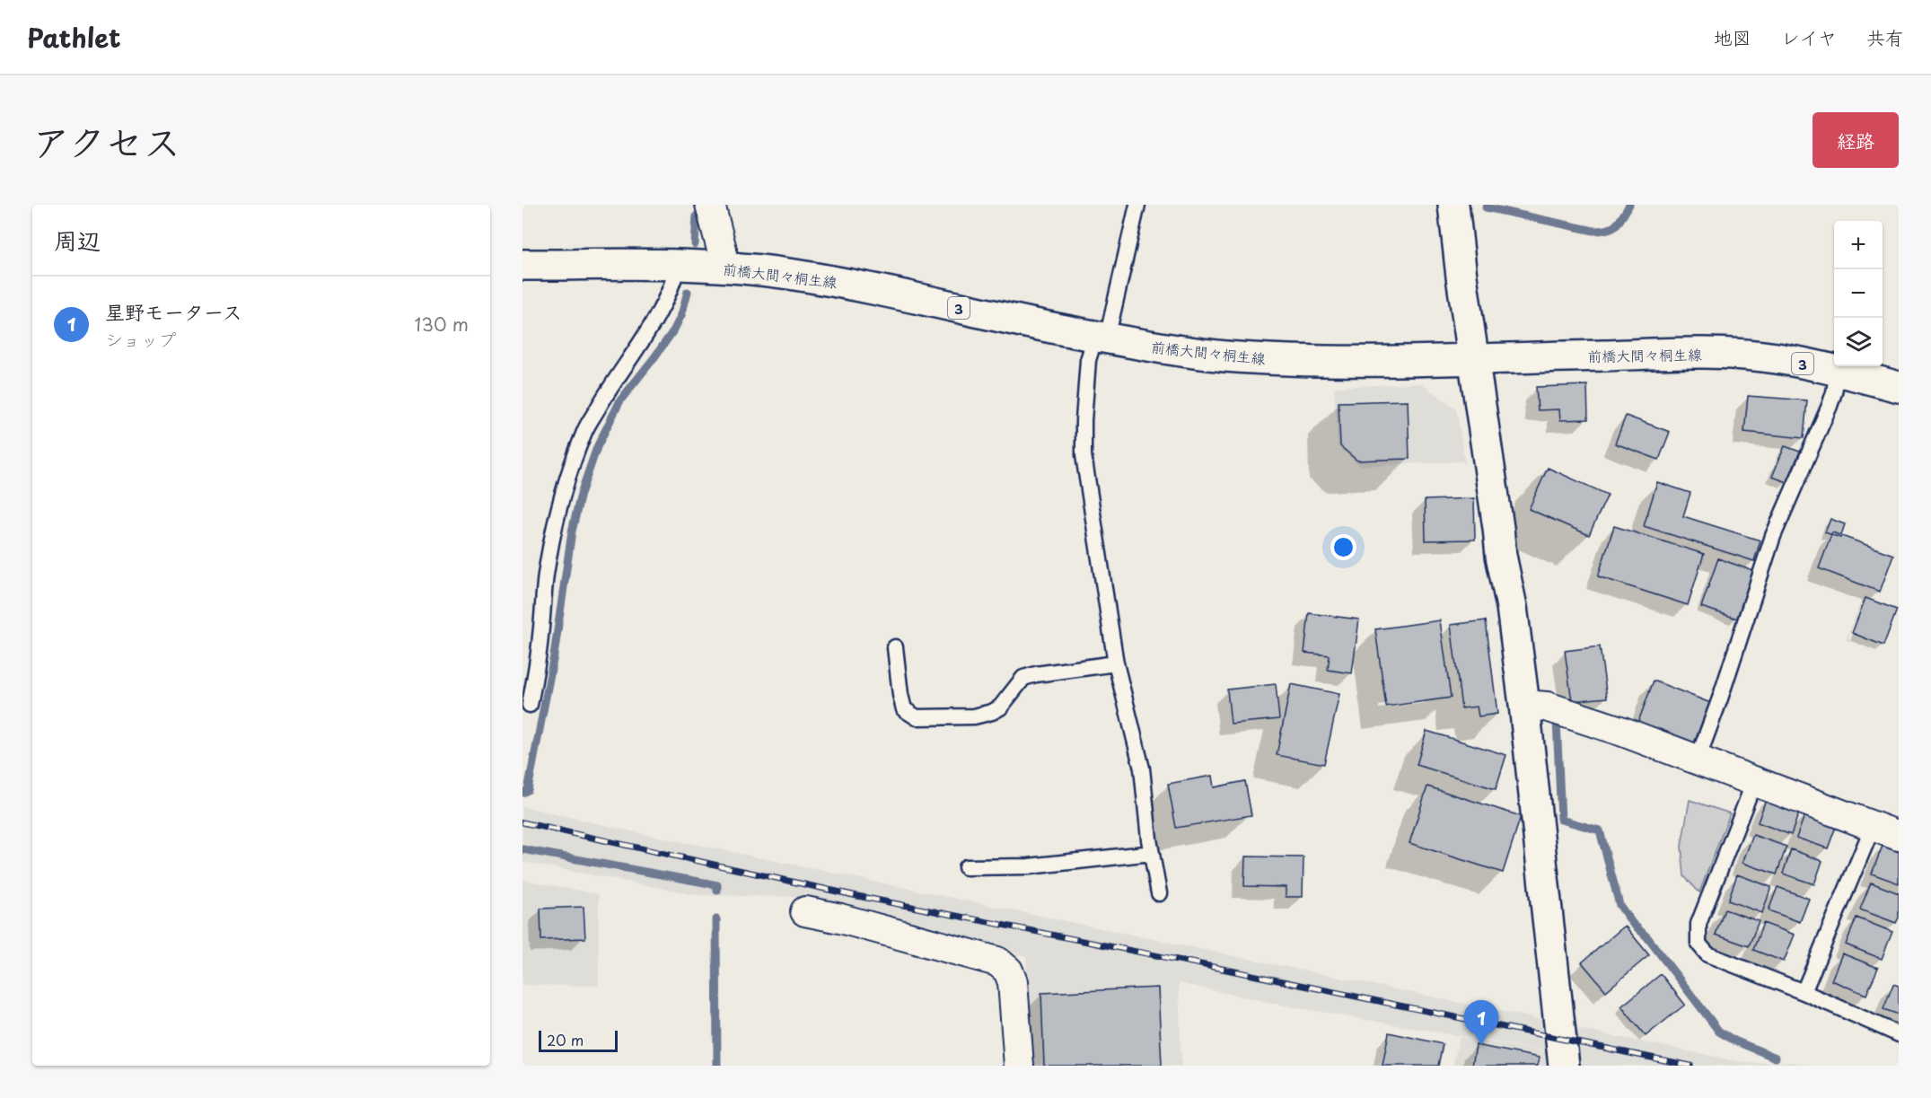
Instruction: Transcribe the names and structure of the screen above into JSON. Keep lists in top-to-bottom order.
{
  "streets": {
    "main road": ["前橋大間々桐生線", "3"]
  },
  "scale_bar": "20 m",
  "page": {
    "header": "Pathlet",
    "nav": ["地図", "レイヤ", "共有"],
    "title": "アクセス",
    "buttons": "経路",
    "heading": "周辺",
    "map_buttons": ["+", "−"],
    "list": [
      {
        "mark": "1",
        "name": "星野モータース",
        "note": "ショップ",
        "value": "130 m"
      }
    ],
    "pins": "1",
    "scale": "20 m"
  }
}
